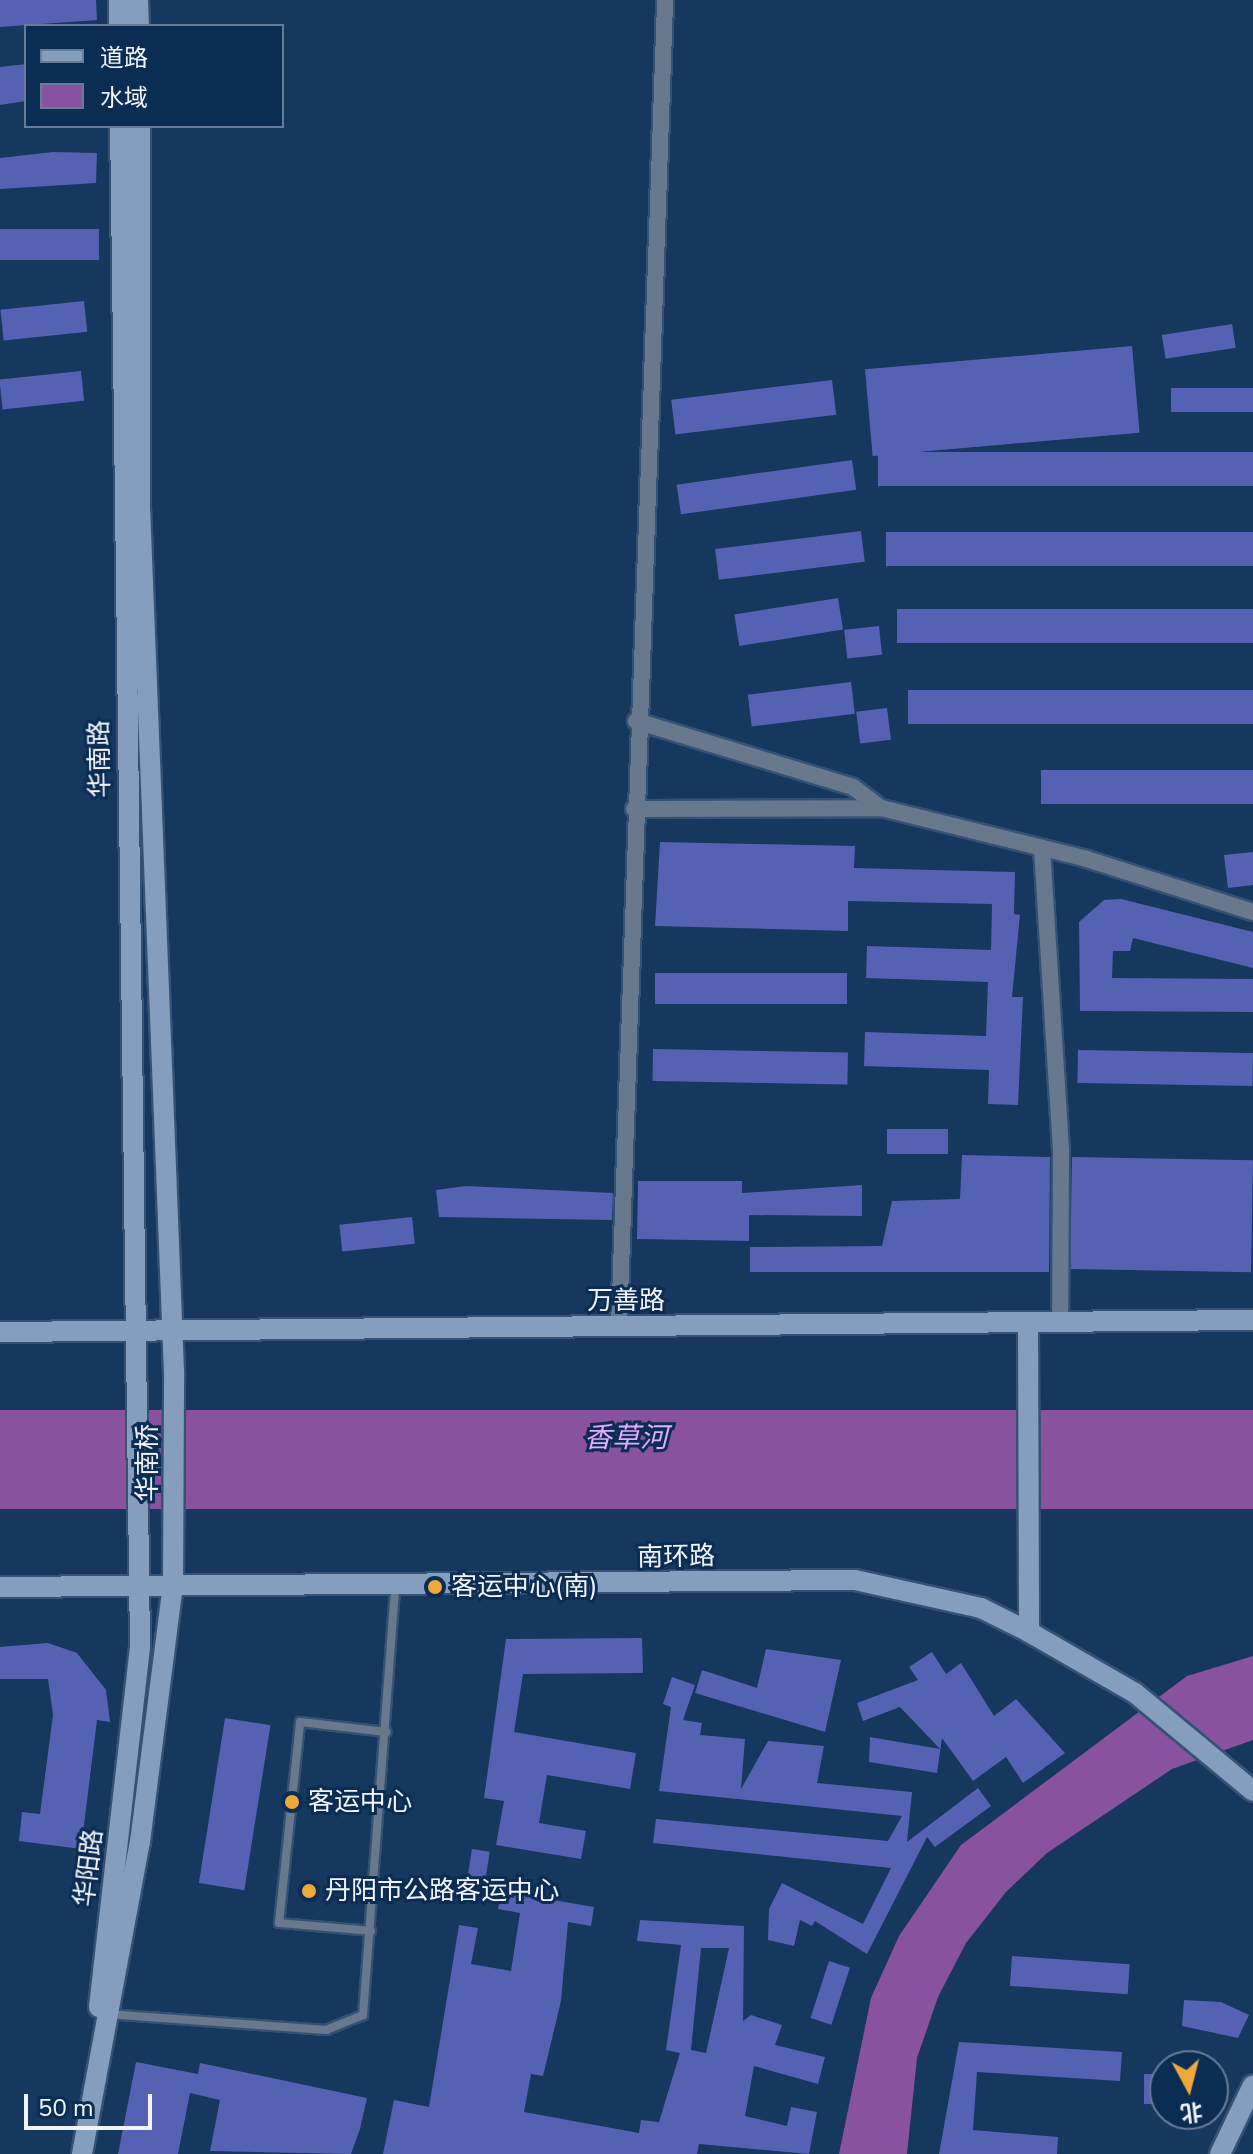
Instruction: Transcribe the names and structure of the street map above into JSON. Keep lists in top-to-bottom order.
{
  "streets": {
    "main road": [
      "华南路",
      "万善路",
      "华南桥",
      "南环路",
      "华阳路"
    ]
  },
  "crossings": [
    ["华南路", "万善路"],
    ["华南路", "华南桥"],
    ["华南桥", "南环路"],
    ["华南桥", "华阳路"],
    ["南环路", "华阳路"]
  ],
  "water": ["香草河"],
  "places": ["客运中心(南)", "客运中心", "丹阳市公路客运中心"],
  "legend": ["道路", "水域"],
  "scale_bar": "50 m",
  "north": "bottom"
}
